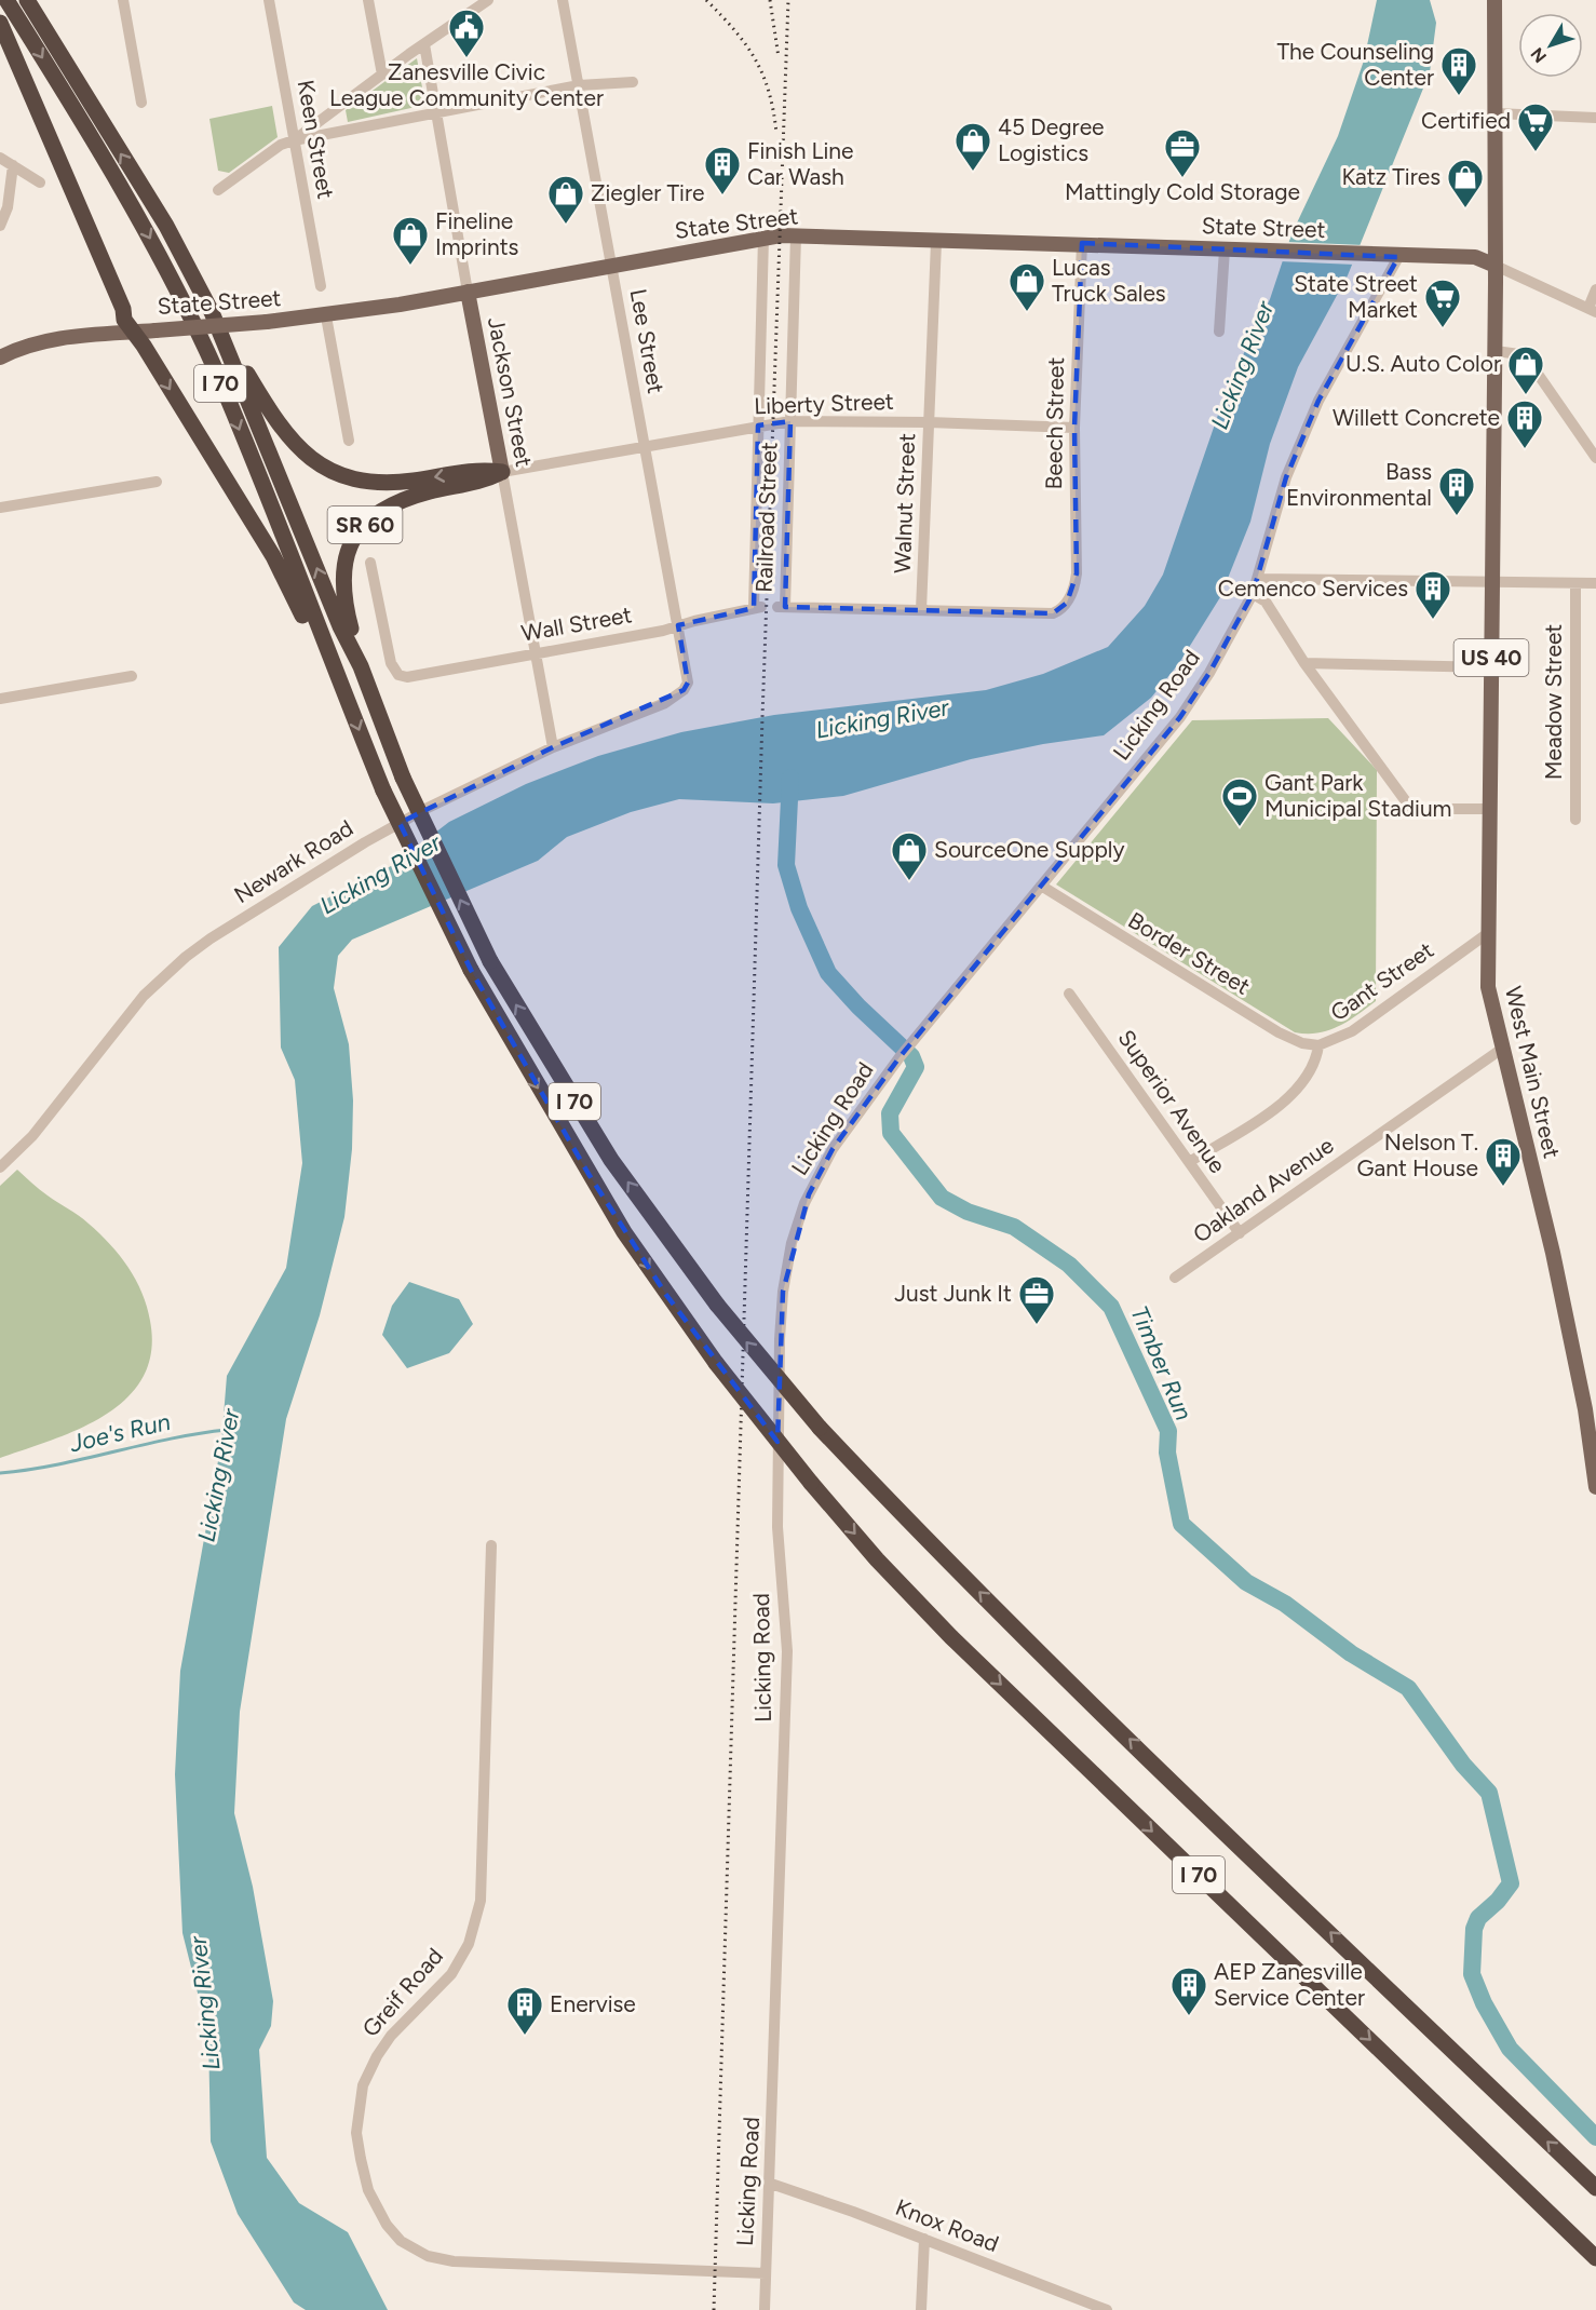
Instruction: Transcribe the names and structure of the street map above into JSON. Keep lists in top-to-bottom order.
{
  "streets": {
    "highway": ["I 70", "SR 60"],
    "main road": [
      "State Street",
      "Jackson Street",
      "US 40",
      "West Main Street"
    ],
    "street": [
      "Keen Street",
      "Lee Street",
      "Liberty Street",
      "Beech Street",
      "Walnut Street",
      "Railroad Street",
      "Wall Street",
      "Meadow Street",
      "Licking Road",
      "Newark Road",
      "Border Street",
      "Gant Street",
      "Superior Avenue",
      "Oakland Avenue",
      "Greif Road",
      "Knox Road"
    ]
  },
  "crossings": [
    ["State Street", "Lee Street"],
    ["State Street", "Jackson Street"],
    ["State Street", "Beech Street"],
    ["State Street", "Walnut Street"],
    ["State Street", "Railroad Street"],
    ["State Street", "Licking Road"],
    ["State Street", "West Main Street"],
    ["Lee Street", "Liberty Street"],
    ["Lee Street", "Wall Street"],
    ["Lee Street", "Newark Road"],
    ["I 70", "SR 60"],
    ["Jackson Street", "Liberty Street"],
    ["Jackson Street", "SR 60"],
    ["Jackson Street", "Wall Street"],
    ["Jackson Street", "Newark Road"],
    ["Liberty Street", "Beech Street"],
    ["Liberty Street", "Walnut Street"],
    ["Liberty Street", "Railroad Street"],
    ["Liberty Street", "SR 60"],
    ["Beech Street", "Walnut Street"],
    ["Beech Street", "Railroad Street"],
    ["Walnut Street", "Railroad Street"],
    ["Railroad Street", "Wall Street"],
    ["Licking Road", "Border Street"],
    ["Licking Road", "Greif Road"],
    ["Licking Road", "Knox Road"],
    ["Border Street", "Gant Street"],
    ["Gant Street", "West Main Street"],
    ["Gant Street", "Superior Avenue"],
    ["West Main Street", "Oakland Avenue"],
    ["Superior Avenue", "Oakland Avenue"]
  ],
  "water": ["Licking River", "Timber Run", "Joe's Run"],
  "places": {
    "public building": ["Zanesville Civic League Community Center"],
    "building": [
      "The Counseling Center",
      "Finish Line Car Wash",
      "Willett Concrete",
      "Bass Environmental",
      "Cemenco Services",
      "Nelson T. Gant House",
      "AEP Zanesville Service Center",
      "Enervise"
    ],
    "supermarket": ["Certified", "State Street Market"],
    "shop": [
      "45 Degree Logistics",
      "Katz Tires",
      "Ziegler Tire",
      "Fineline Imprints",
      "Lucas Truck Sales",
      "U.S. Auto Color",
      "SourceOne Supply"
    ],
    "office": ["Mattingly Cold Storage", "Just Junk It"],
    "sports": ["Gant Park Municipal Stadium"]
  },
  "north": "bottom left"
}
